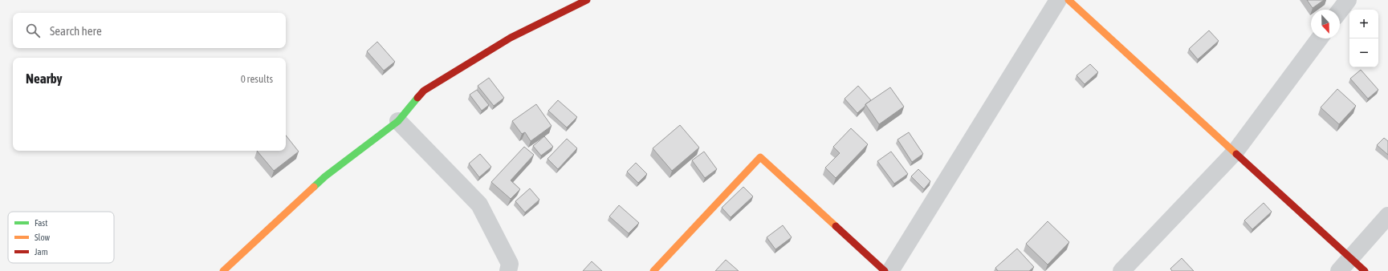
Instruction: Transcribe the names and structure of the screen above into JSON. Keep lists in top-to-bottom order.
{
  "legend": ["Fast", "Slow", "Jam"],
  "north": "bottom",
  "page": {
    "map_buttons": ["+", "−"],
    "search": "Search here",
    "heading": ["Nearby", "0 results"]
  }
}
